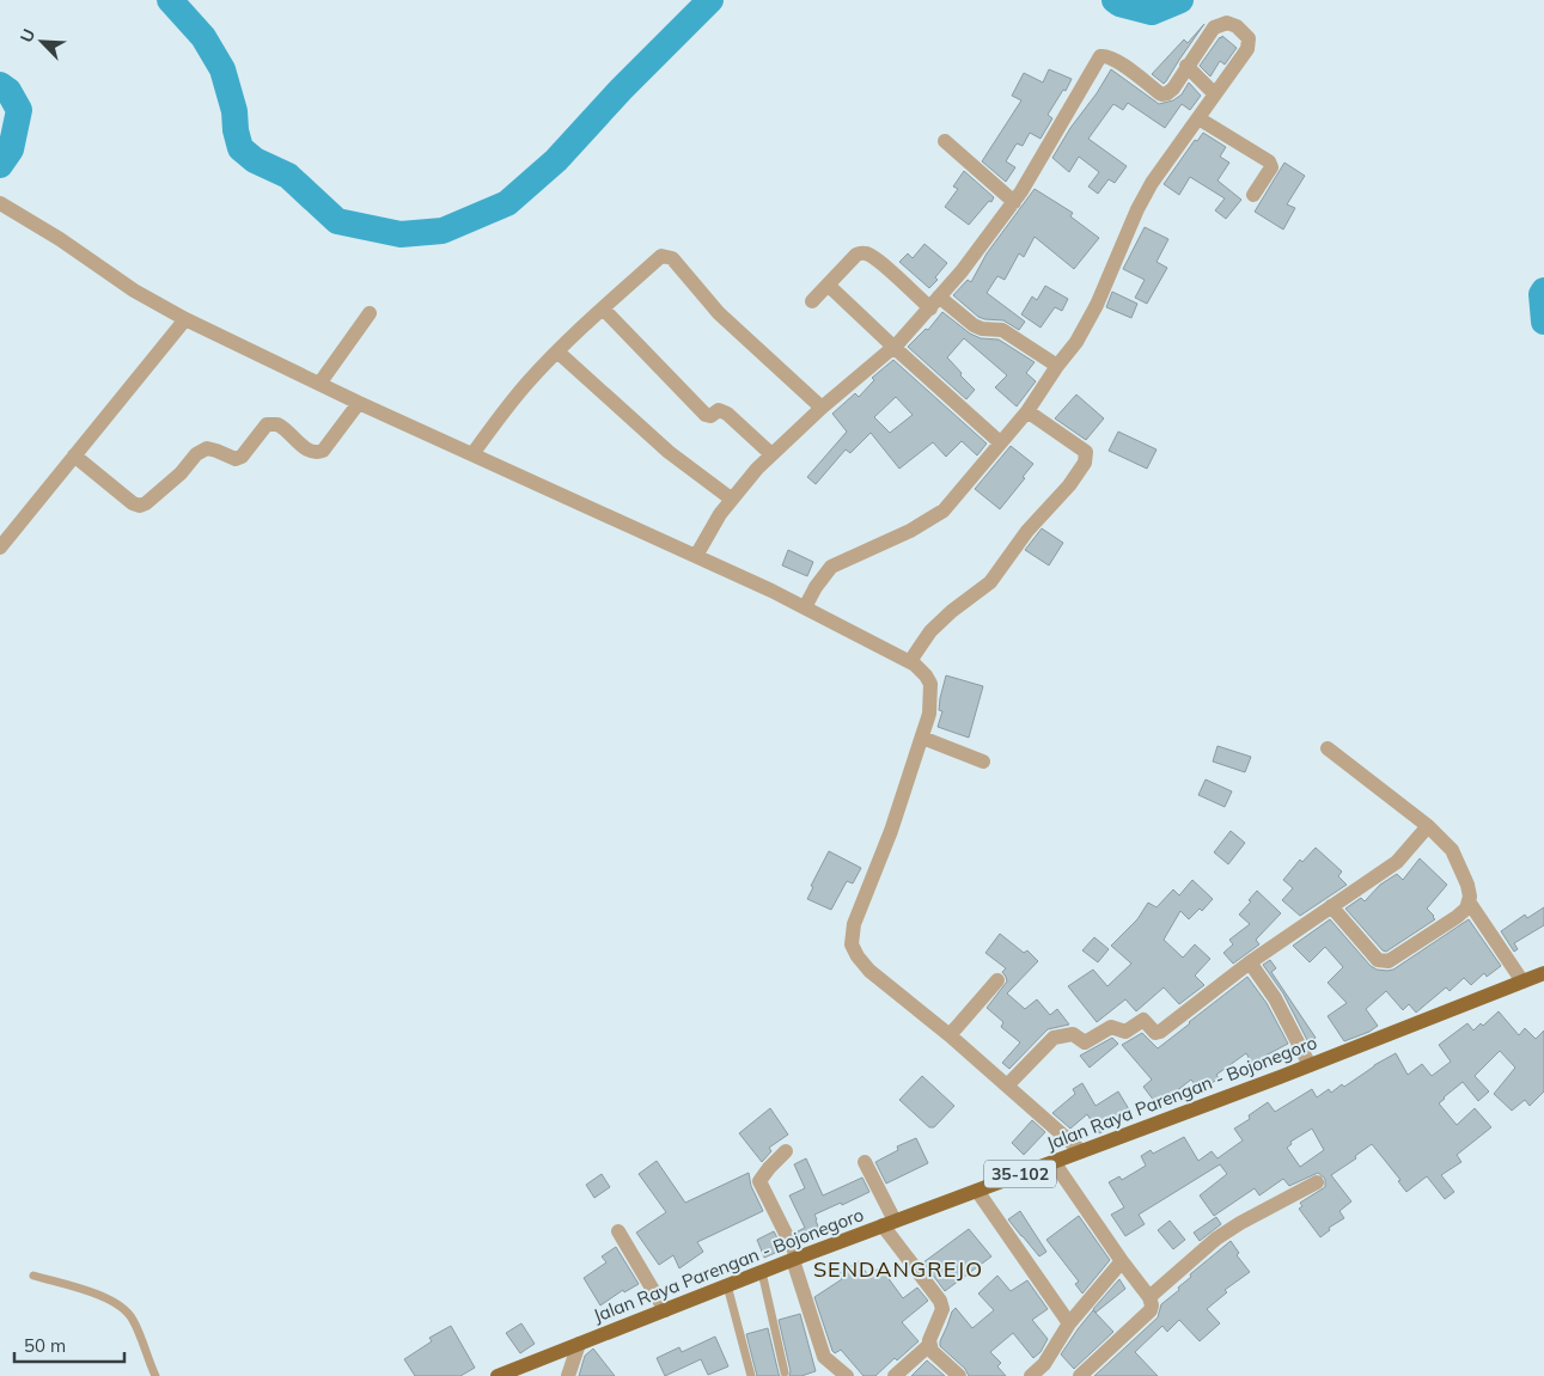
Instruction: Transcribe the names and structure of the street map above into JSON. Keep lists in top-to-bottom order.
{
  "streets": {
    "main road": ["Jalan Raya Parengan - Bojonegoro", "35-102"]
  },
  "districts": ["SENDANGREJO"],
  "scale_bar": "50 m",
  "north": "top left"
}
